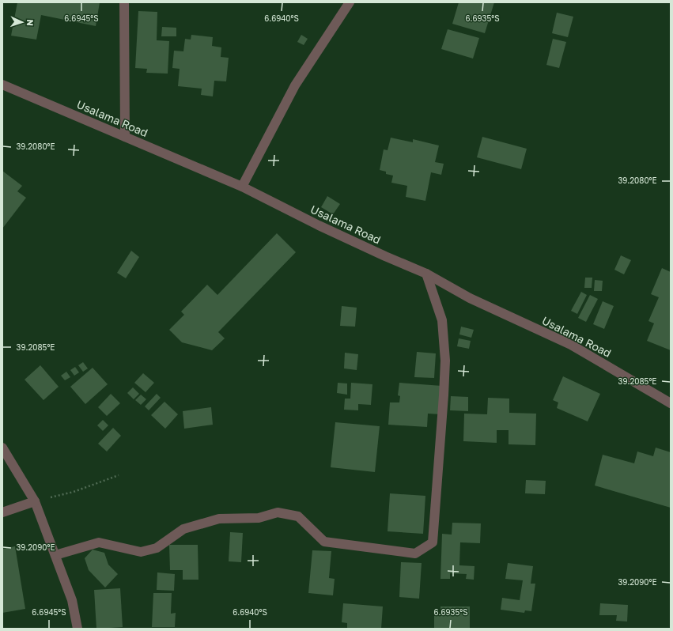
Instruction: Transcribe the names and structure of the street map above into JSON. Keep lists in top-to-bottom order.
{
  "streets": {
    "street": ["Usalama Road"]
  },
  "north": "right",
  "coordinates": [
    "6.6945°S",
    "6.6940°S",
    "6.6935°S",
    "39.2080°E",
    "39.2085°E",
    "39.2090°E"
  ]
}
